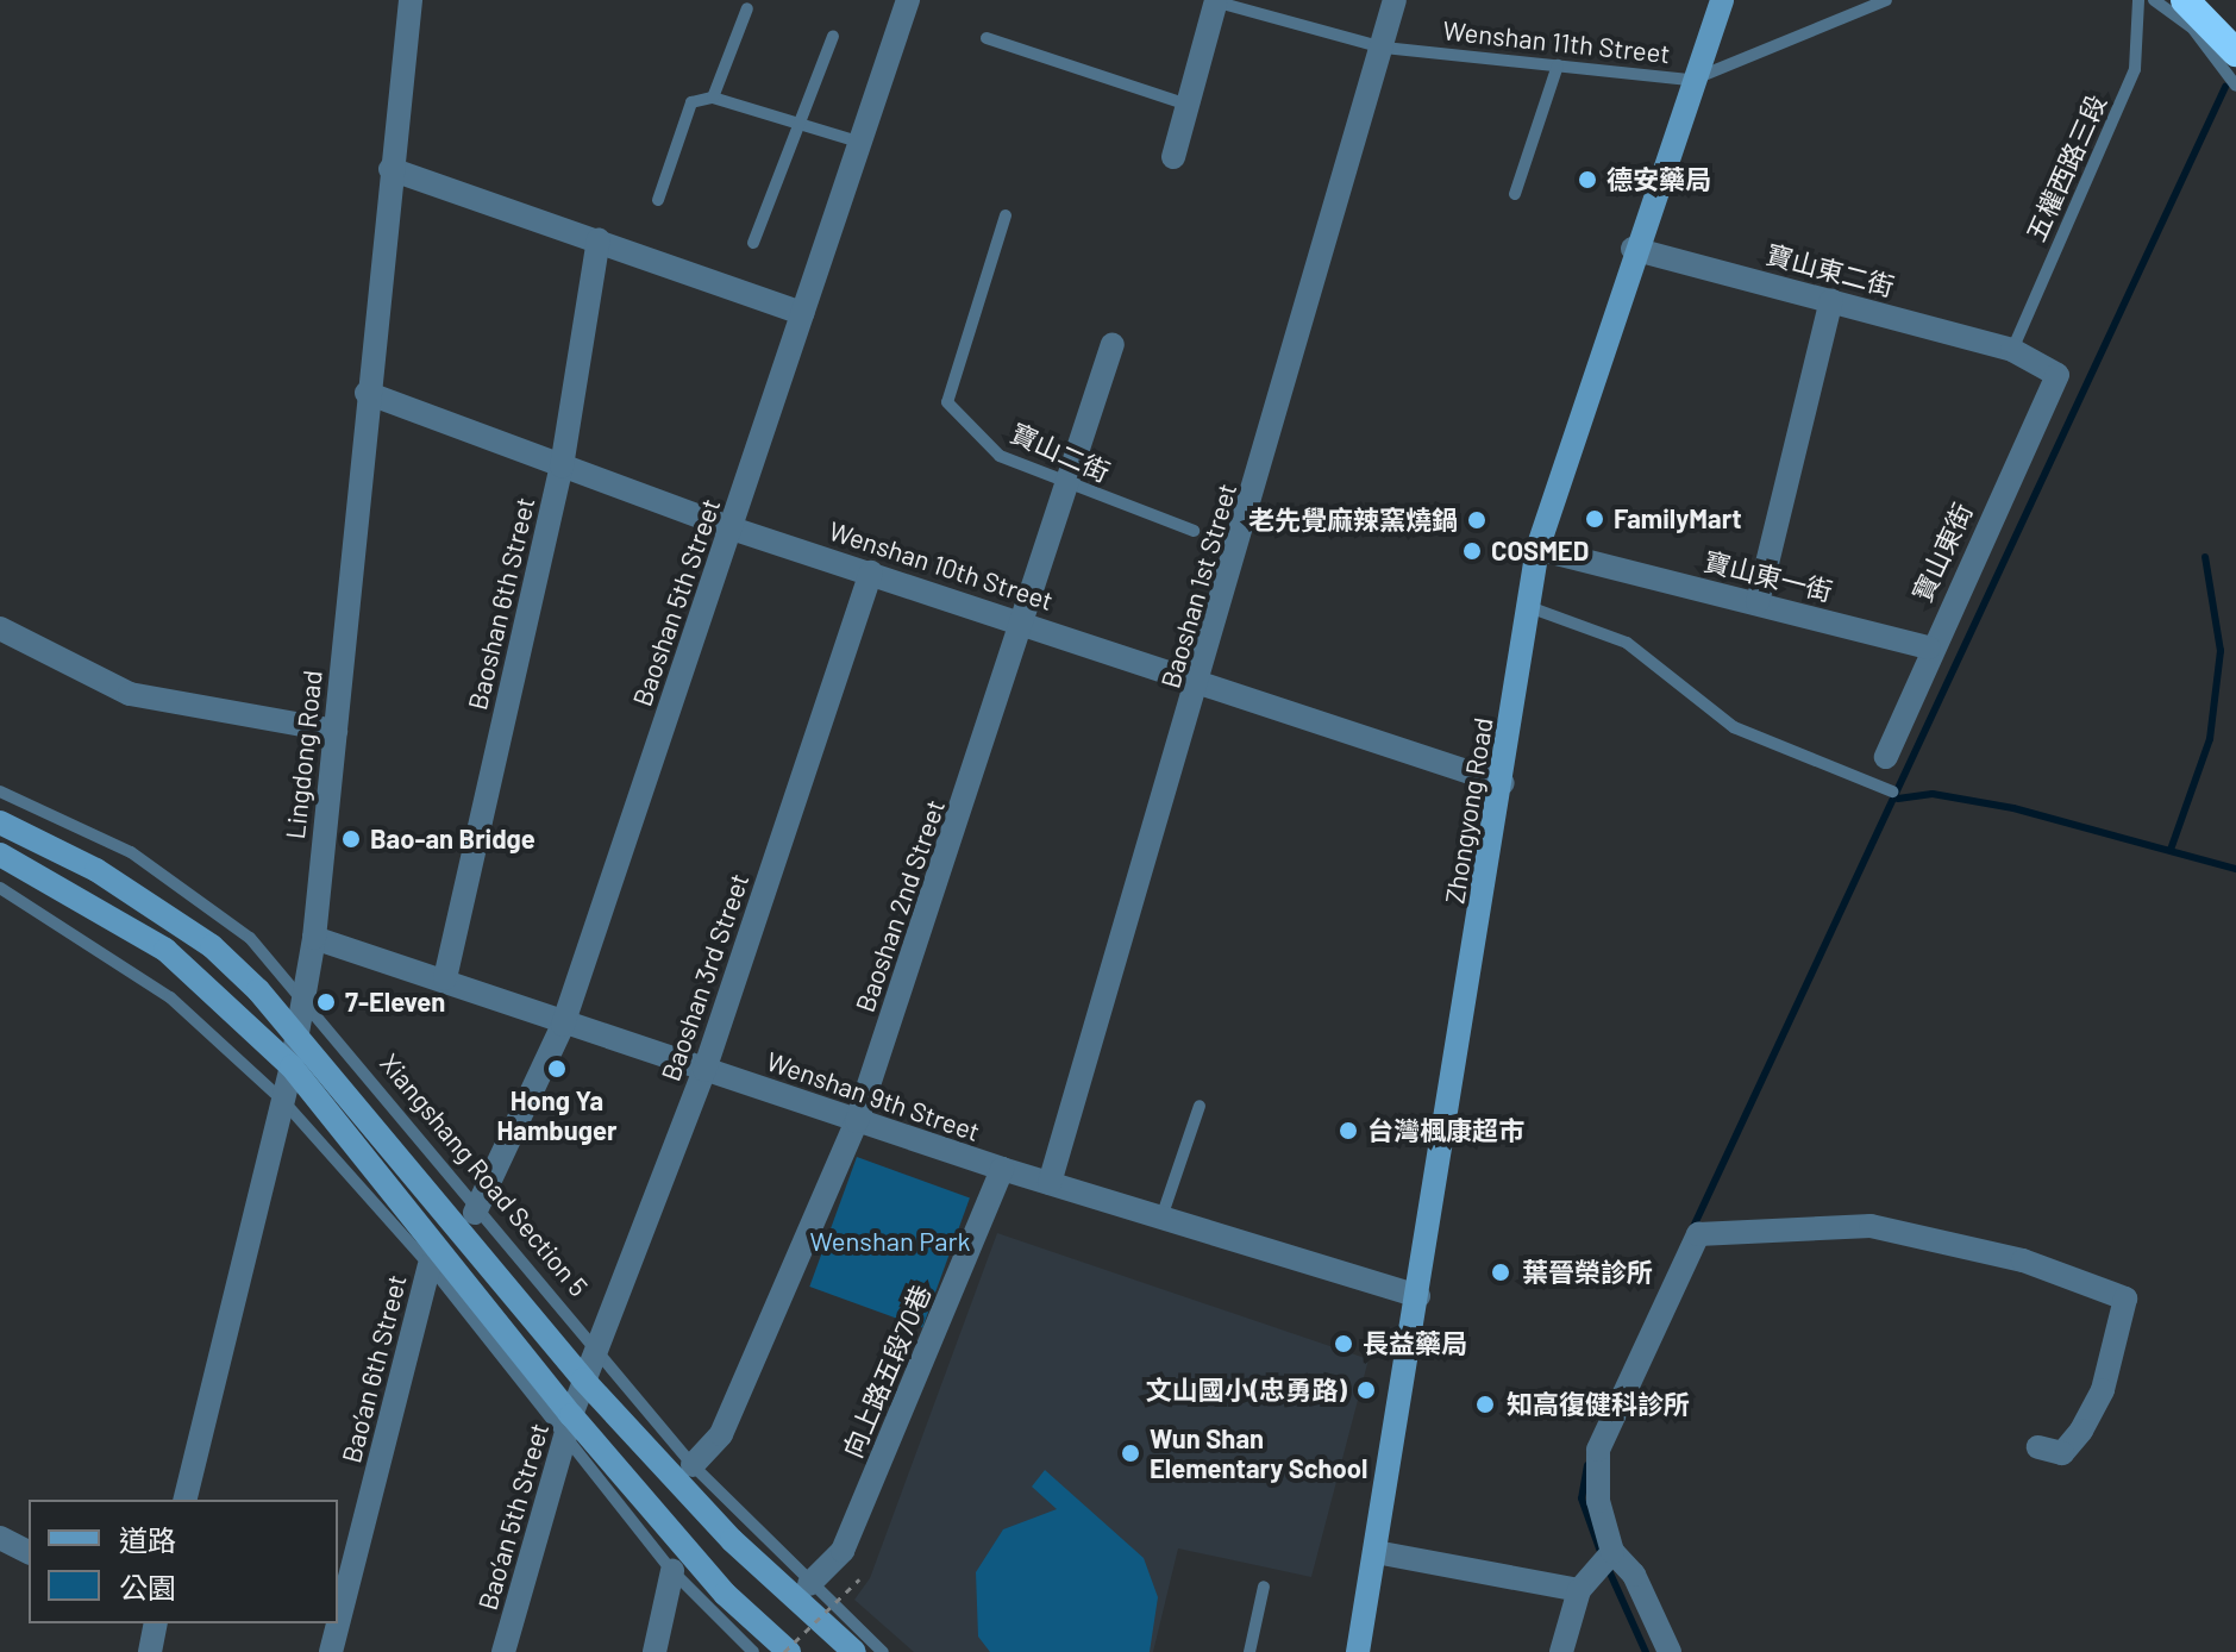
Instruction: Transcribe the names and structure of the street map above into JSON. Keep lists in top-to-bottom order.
{
  "streets": {
    "main road": ["Zhongyong Road", "Xiangshang Road Section 5"],
    "street": [
      "寶山東二街",
      "寶山東街",
      "Wenshan 10th Street",
      "寶山東一街",
      "Baoshan 1st Street",
      "Baoshan 5th Street",
      "Baoshan 6th Street",
      "Lingdong Road",
      "Baoshan 2nd Street",
      "Baoshan 3rd Street",
      "Wenshan 9th Street",
      "Bao’an 6th Street",
      "向上路五段70巷",
      "Bao’an 5th Street"
    ],
    "lane": ["Wenshan 11th Street", "五權西路三段", "寶山二街"]
  },
  "crossings": [
    ["Wenshan 11th Street", "Baoshan 1st Street"],
    ["Wenshan 11th Street", "Zhongyong Road"],
    ["五權西路三段", "寶山東二街"],
    ["寶山東二街", "寶山東街"],
    ["寶山東二街", "Zhongyong Road"],
    ["寶山二街", "Baoshan 2nd Street"],
    ["寶山東街", "寶山東一街"],
    ["Wenshan 10th Street", "Baoshan 1st Street"],
    ["Wenshan 10th Street", "Baoshan 5th Street"],
    ["Wenshan 10th Street", "Baoshan 6th Street"],
    ["Wenshan 10th Street", "Lingdong Road"],
    ["Wenshan 10th Street", "Zhongyong Road"],
    ["Wenshan 10th Street", "Baoshan 2nd Street"],
    ["Wenshan 10th Street", "Baoshan 3rd Street"],
    ["寶山東一街", "Zhongyong Road"],
    ["Baoshan 1st Street", "Wenshan 9th Street"],
    ["Baoshan 5th Street", "Wenshan 9th Street"],
    ["Baoshan 5th Street", "Xiangshang Road Section 5"],
    ["Baoshan 6th Street", "Wenshan 9th Street"],
    ["Lingdong Road", "Wenshan 9th Street"],
    ["Lingdong Road", "Xiangshang Road Section 5"],
    ["Zhongyong Road", "Wenshan 9th Street"],
    ["Baoshan 2nd Street", "Wenshan 9th Street"],
    ["Baoshan 2nd Street", "Xiangshang Road Section 5"],
    ["Baoshan 3rd Street", "Wenshan 9th Street"],
    ["Baoshan 3rd Street", "Xiangshang Road Section 5"],
    ["Baoshan 3rd Street", "Bao’an 5th Street"],
    ["Wenshan 9th Street", "向上路五段70巷"],
    ["Xiangshang Road Section 5", "向上路五段70巷"],
    ["Xiangshang Road Section 5", "Bao’an 5th Street"]
  ],
  "parks": ["Wenshan Park"],
  "places": [
    "德安藥局",
    "FamilyMart",
    "老先覺麻辣窯燒鍋",
    "COSMED",
    "Bao-an Bridge",
    "7-Eleven",
    "Hong Ya Hambuger",
    "台灣楓康超市",
    "葉晉榮診所",
    "長益藥局",
    "文山國小(忠勇路)",
    "知高復健科診所",
    "Wun Shan Elementary School"
  ],
  "legend": ["道路", "公園"]
}
